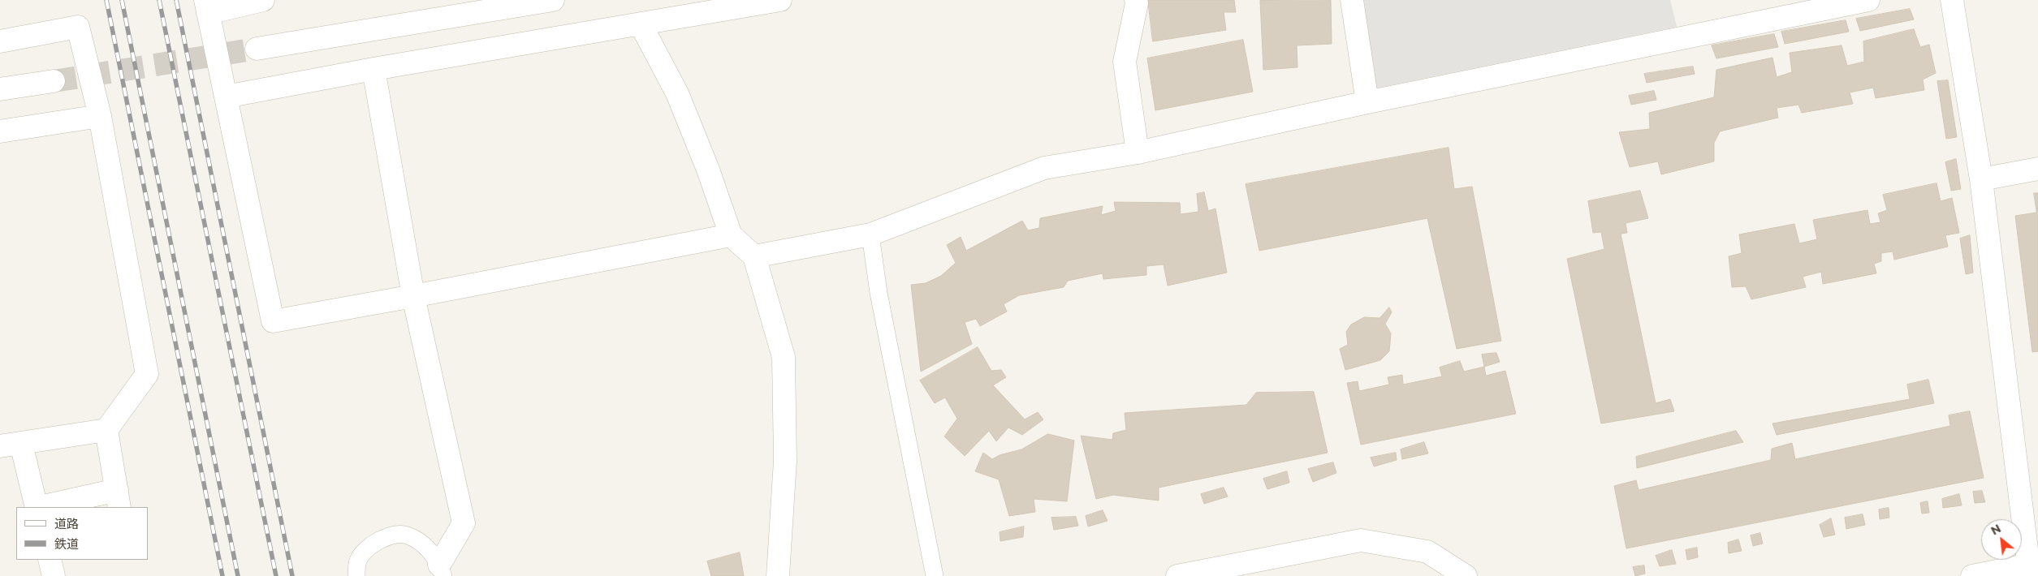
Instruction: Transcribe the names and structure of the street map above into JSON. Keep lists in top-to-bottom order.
{
  "legend": ["道路", "鉄道"],
  "north": "top left"
}
